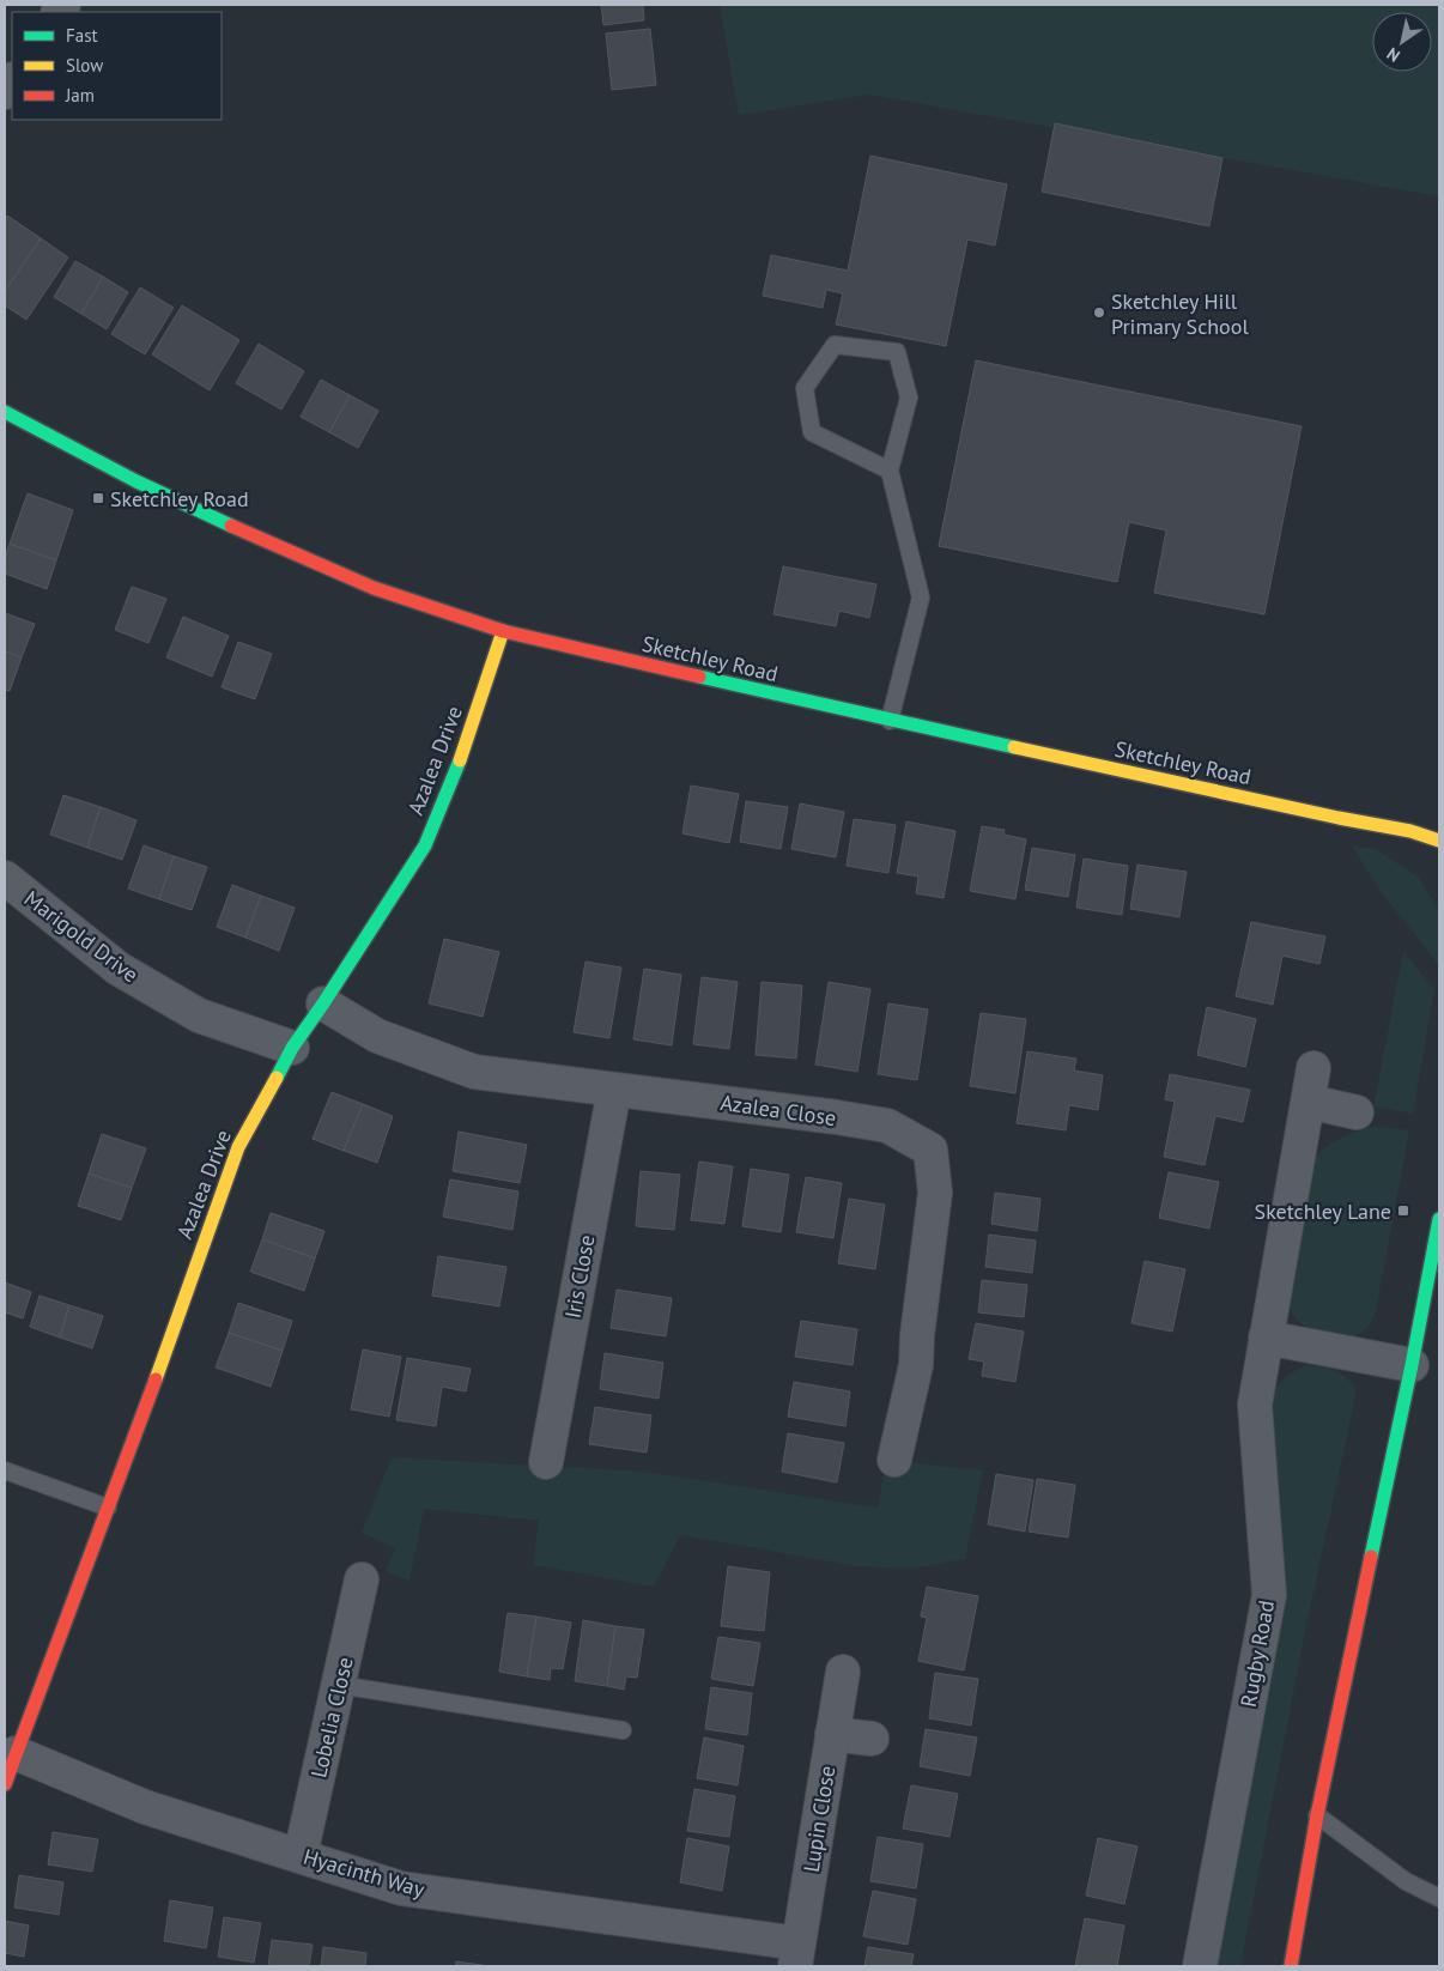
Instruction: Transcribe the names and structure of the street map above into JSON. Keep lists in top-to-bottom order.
{
  "streets": {
    "street": [
      "Sketchley Road",
      "Azalea Drive",
      "Marigold Drive",
      "Azalea Close",
      "Iris Close",
      "Rugby Road",
      "Lobelia Close",
      "Lupin Close",
      "Hyacinth Way"
    ]
  },
  "crossings": [
    ["Sketchley Road", "Azalea Drive"],
    ["Azalea Drive", "Marigold Drive"],
    ["Azalea Drive", "Azalea Close"],
    ["Azalea Drive", "Hyacinth Way"],
    ["Azalea Close", "Iris Close"],
    ["Lobelia Close", "Hyacinth Way"],
    ["Lupin Close", "Hyacinth Way"]
  ],
  "places": {
    "other": ["Sketchley Hill Primary School"],
    "transit": ["Sketchley Road", "Sketchley Lane"]
  },
  "legend": ["Fast", "Slow", "Jam"],
  "north": "bottom left"
}
